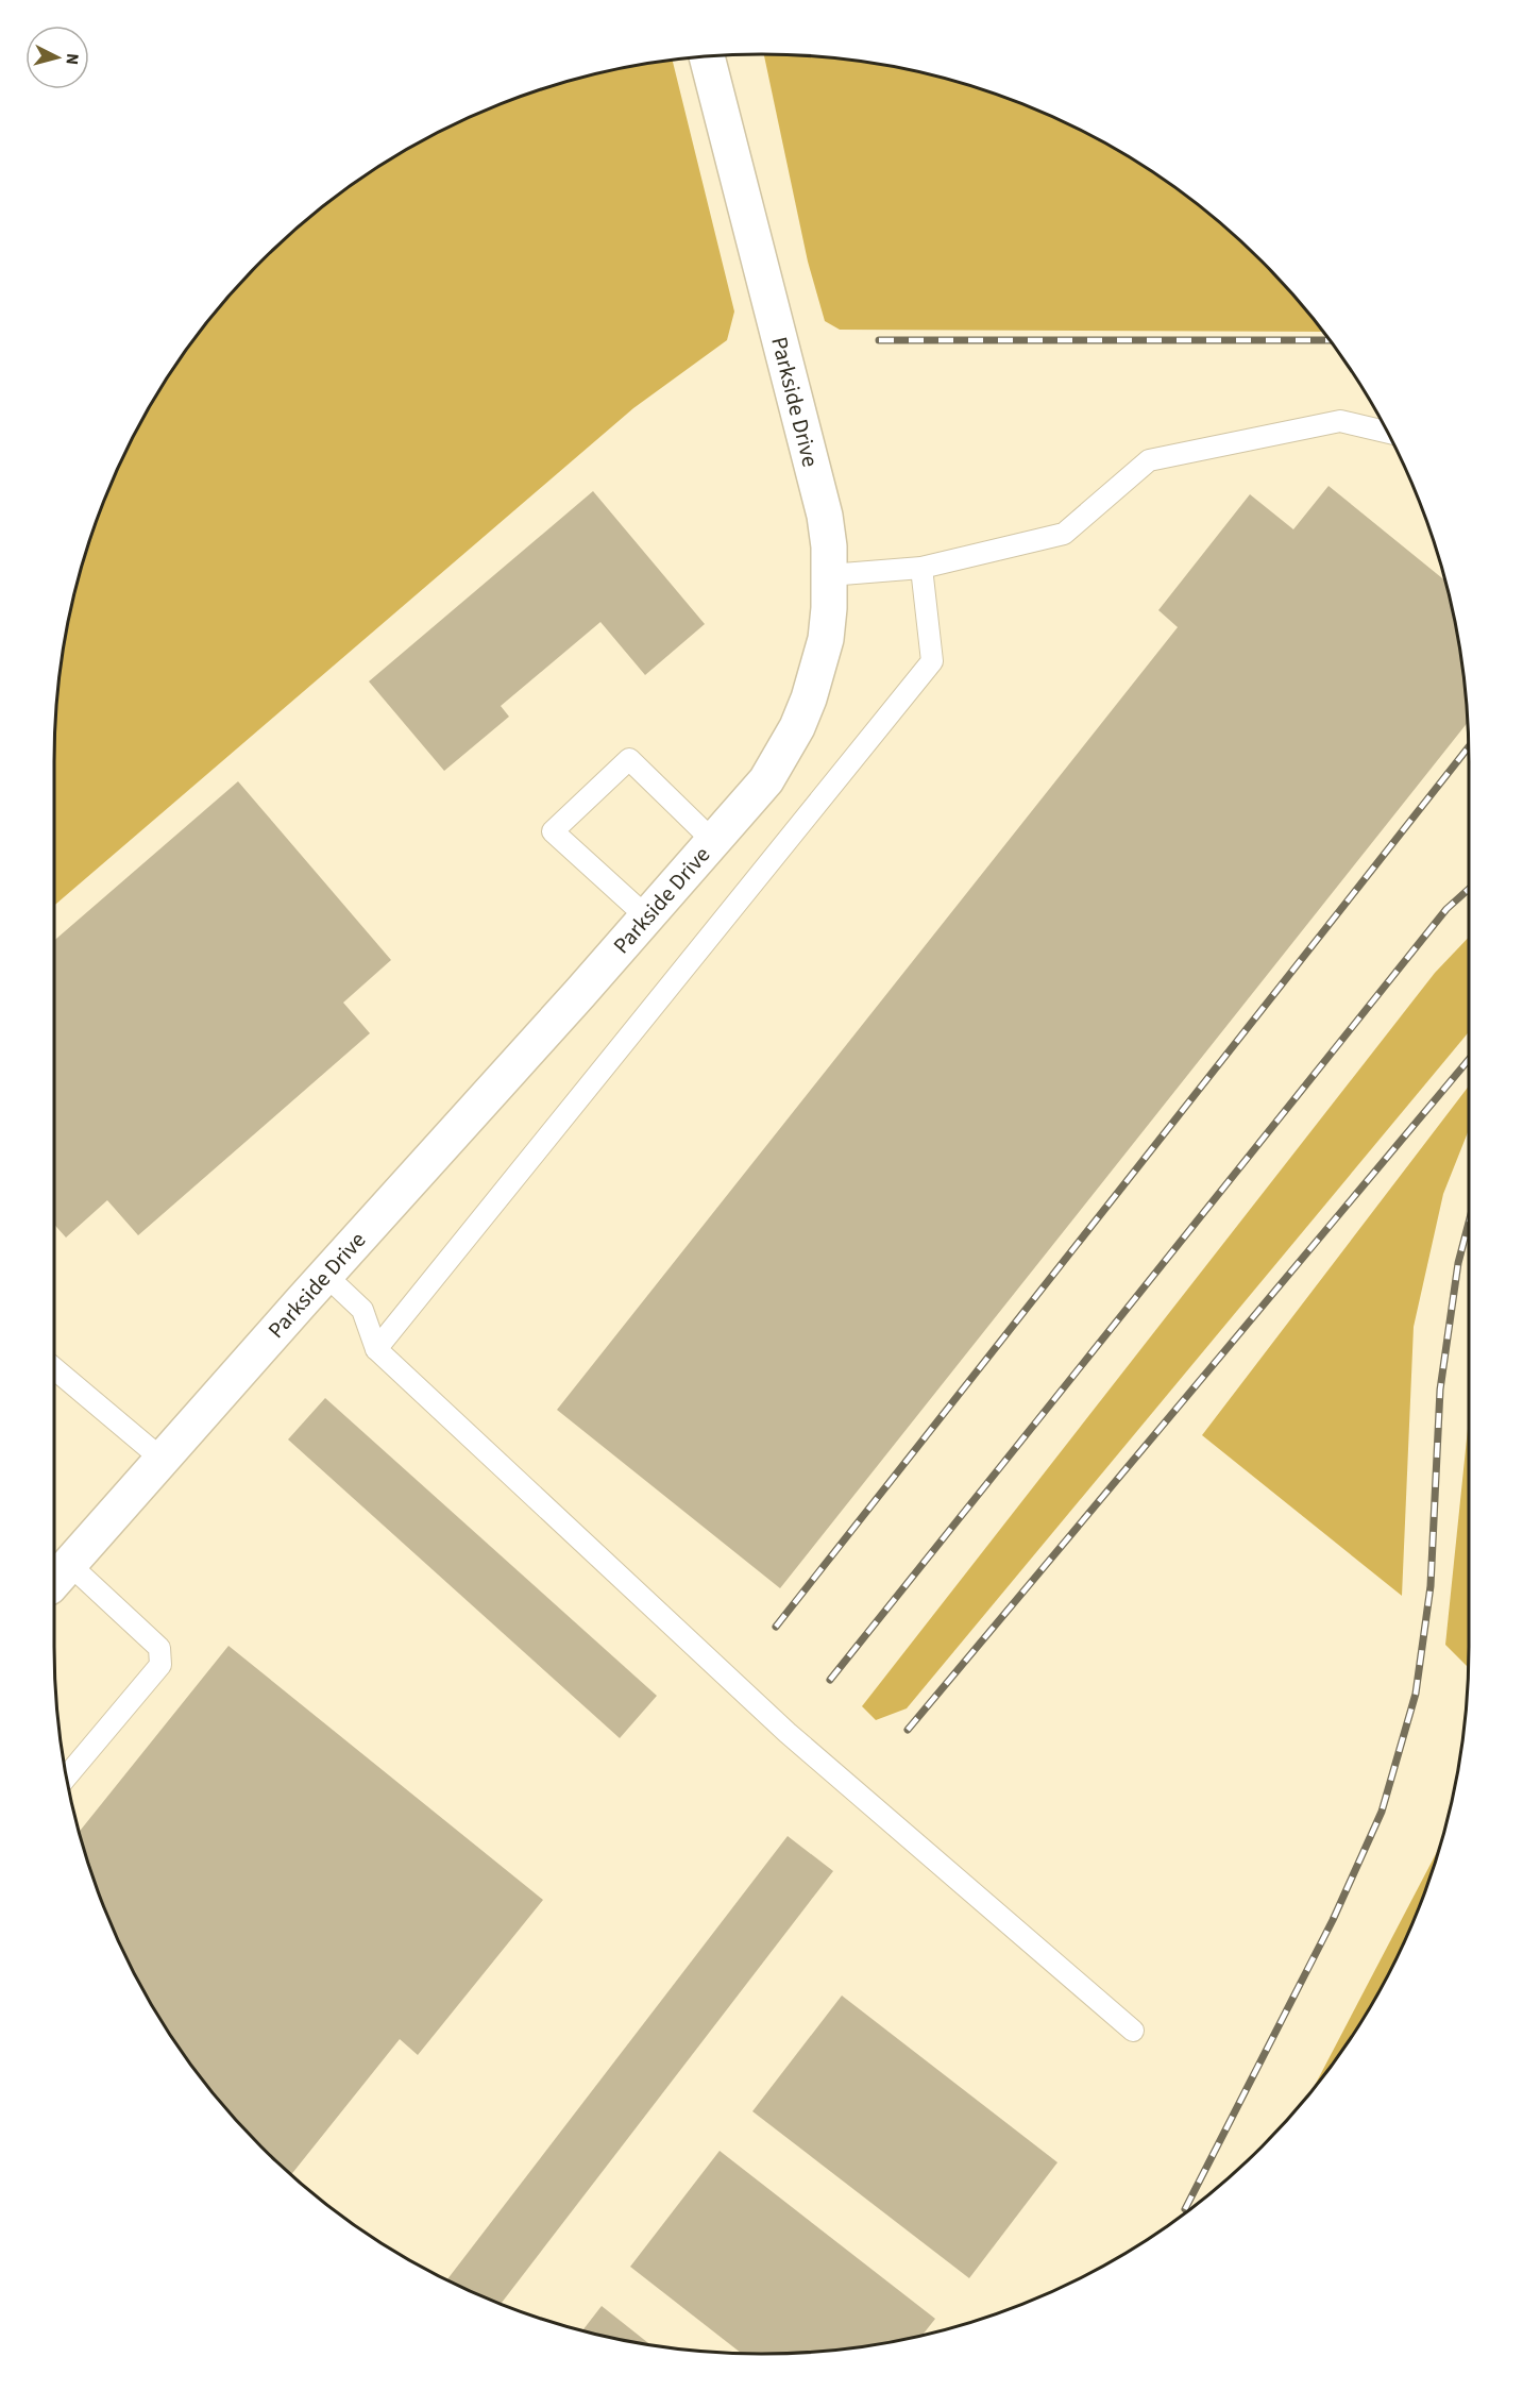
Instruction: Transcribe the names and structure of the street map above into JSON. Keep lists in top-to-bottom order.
{
  "streets": {
    "street": ["Parkside Drive"]
  },
  "north": "right"
}
